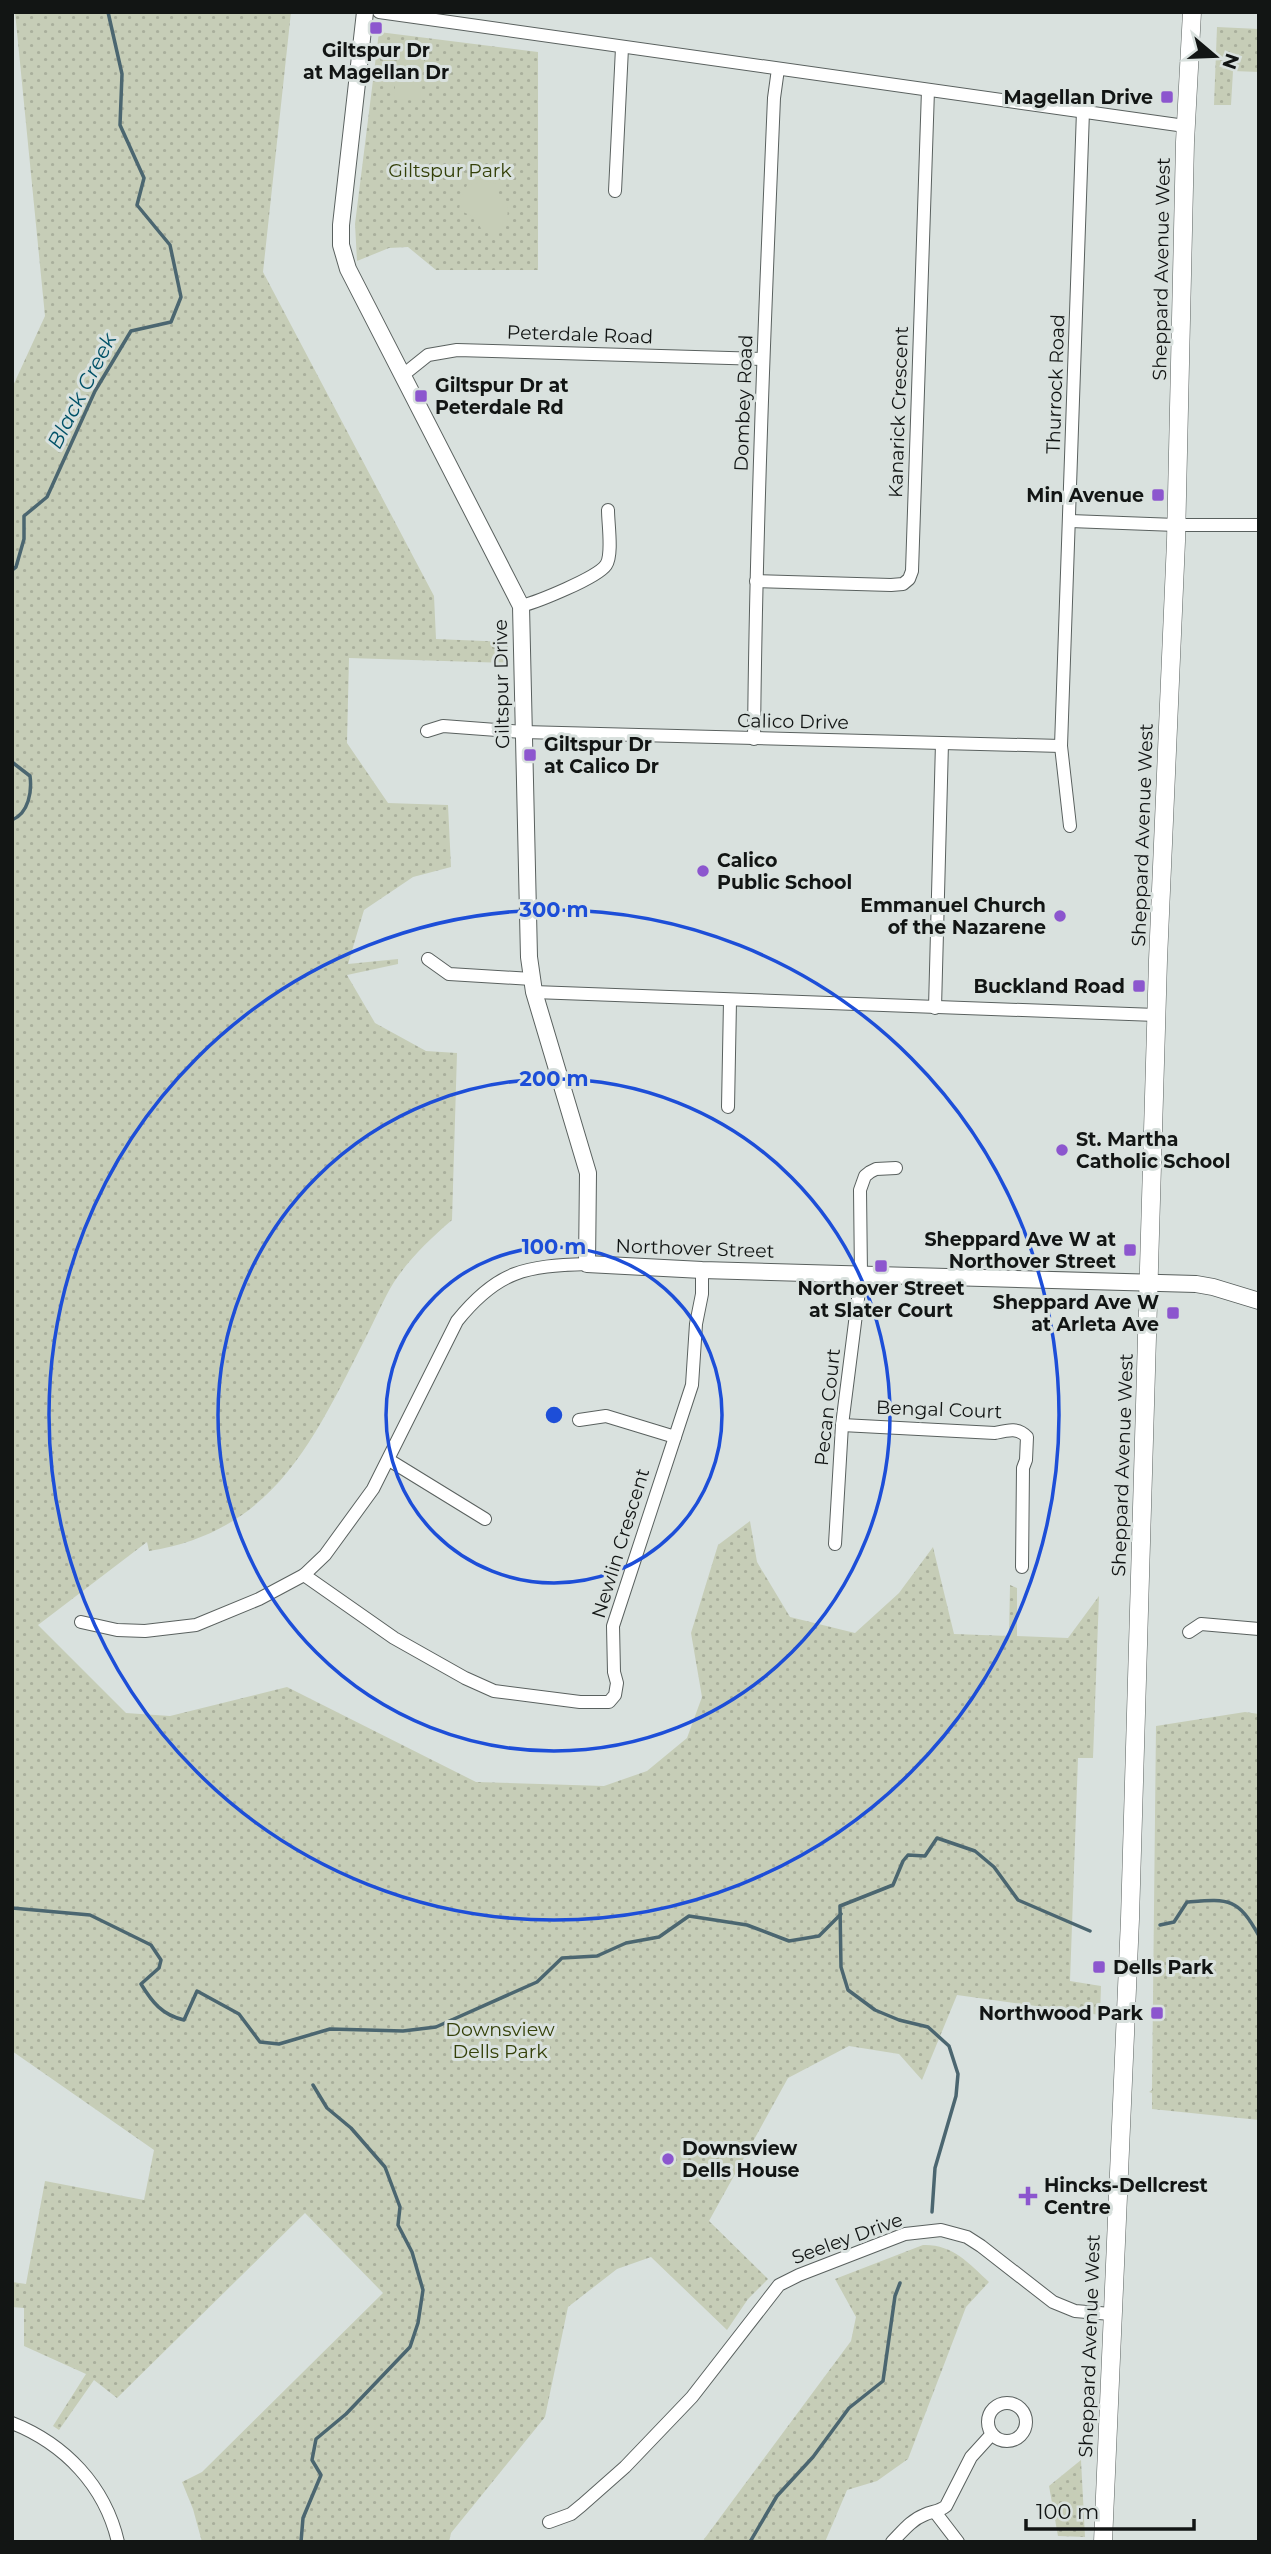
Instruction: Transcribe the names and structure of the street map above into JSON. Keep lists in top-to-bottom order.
{
  "streets": {
    "main road": ["Sheppard Avenue West"],
    "street": [
      "Peterdale Road",
      "Thurrock Road",
      "Dombey Road",
      "Kanarick Crescent",
      "Giltspur Drive",
      "Calico Drive",
      "Northover Street",
      "Pecan Court",
      "Bengal Court",
      "Newlin Crescent",
      "Seeley Drive"
    ]
  },
  "crossings": [
    ["Sheppard Avenue West", "Northover Street"],
    ["Sheppard Avenue West", "Seeley Drive"],
    ["Peterdale Road", "Dombey Road"],
    ["Peterdale Road", "Giltspur Drive"],
    ["Thurrock Road", "Calico Drive"],
    ["Dombey Road", "Kanarick Crescent"],
    ["Dombey Road", "Calico Drive"],
    ["Giltspur Drive", "Calico Drive"],
    ["Giltspur Drive", "Northover Street"],
    ["Northover Street", "Pecan Court"],
    ["Northover Street", "Newlin Crescent"],
    ["Pecan Court", "Bengal Court"]
  ],
  "water": ["Black Creek"],
  "parks": ["Giltspur Park", "Downsview Dells Park"],
  "places": {
    "transit": [
      "Giltspur Dr at Magellan Dr",
      "Magellan Drive",
      "Giltspur Dr at Peterdale Rd",
      "Min Avenue",
      "Giltspur Dr at Calico Dr",
      "Buckland Road",
      "Sheppard Ave W at Northover Street",
      "Northover Street at Slater Court",
      "Sheppard Ave W at Arleta Ave",
      "Dells Park",
      "Northwood Park"
    ],
    "other": [
      "Calico Public School",
      "Emmanuel Church of the Nazarene",
      "St. Martha Catholic School",
      "Downsview Dells House"
    ],
    "health": ["Hincks-Dellcrest Centre"]
  },
  "scale_bar": "100 m",
  "north": "right",
  "rings": ["300 m", "200 m", "100 m"]
}
